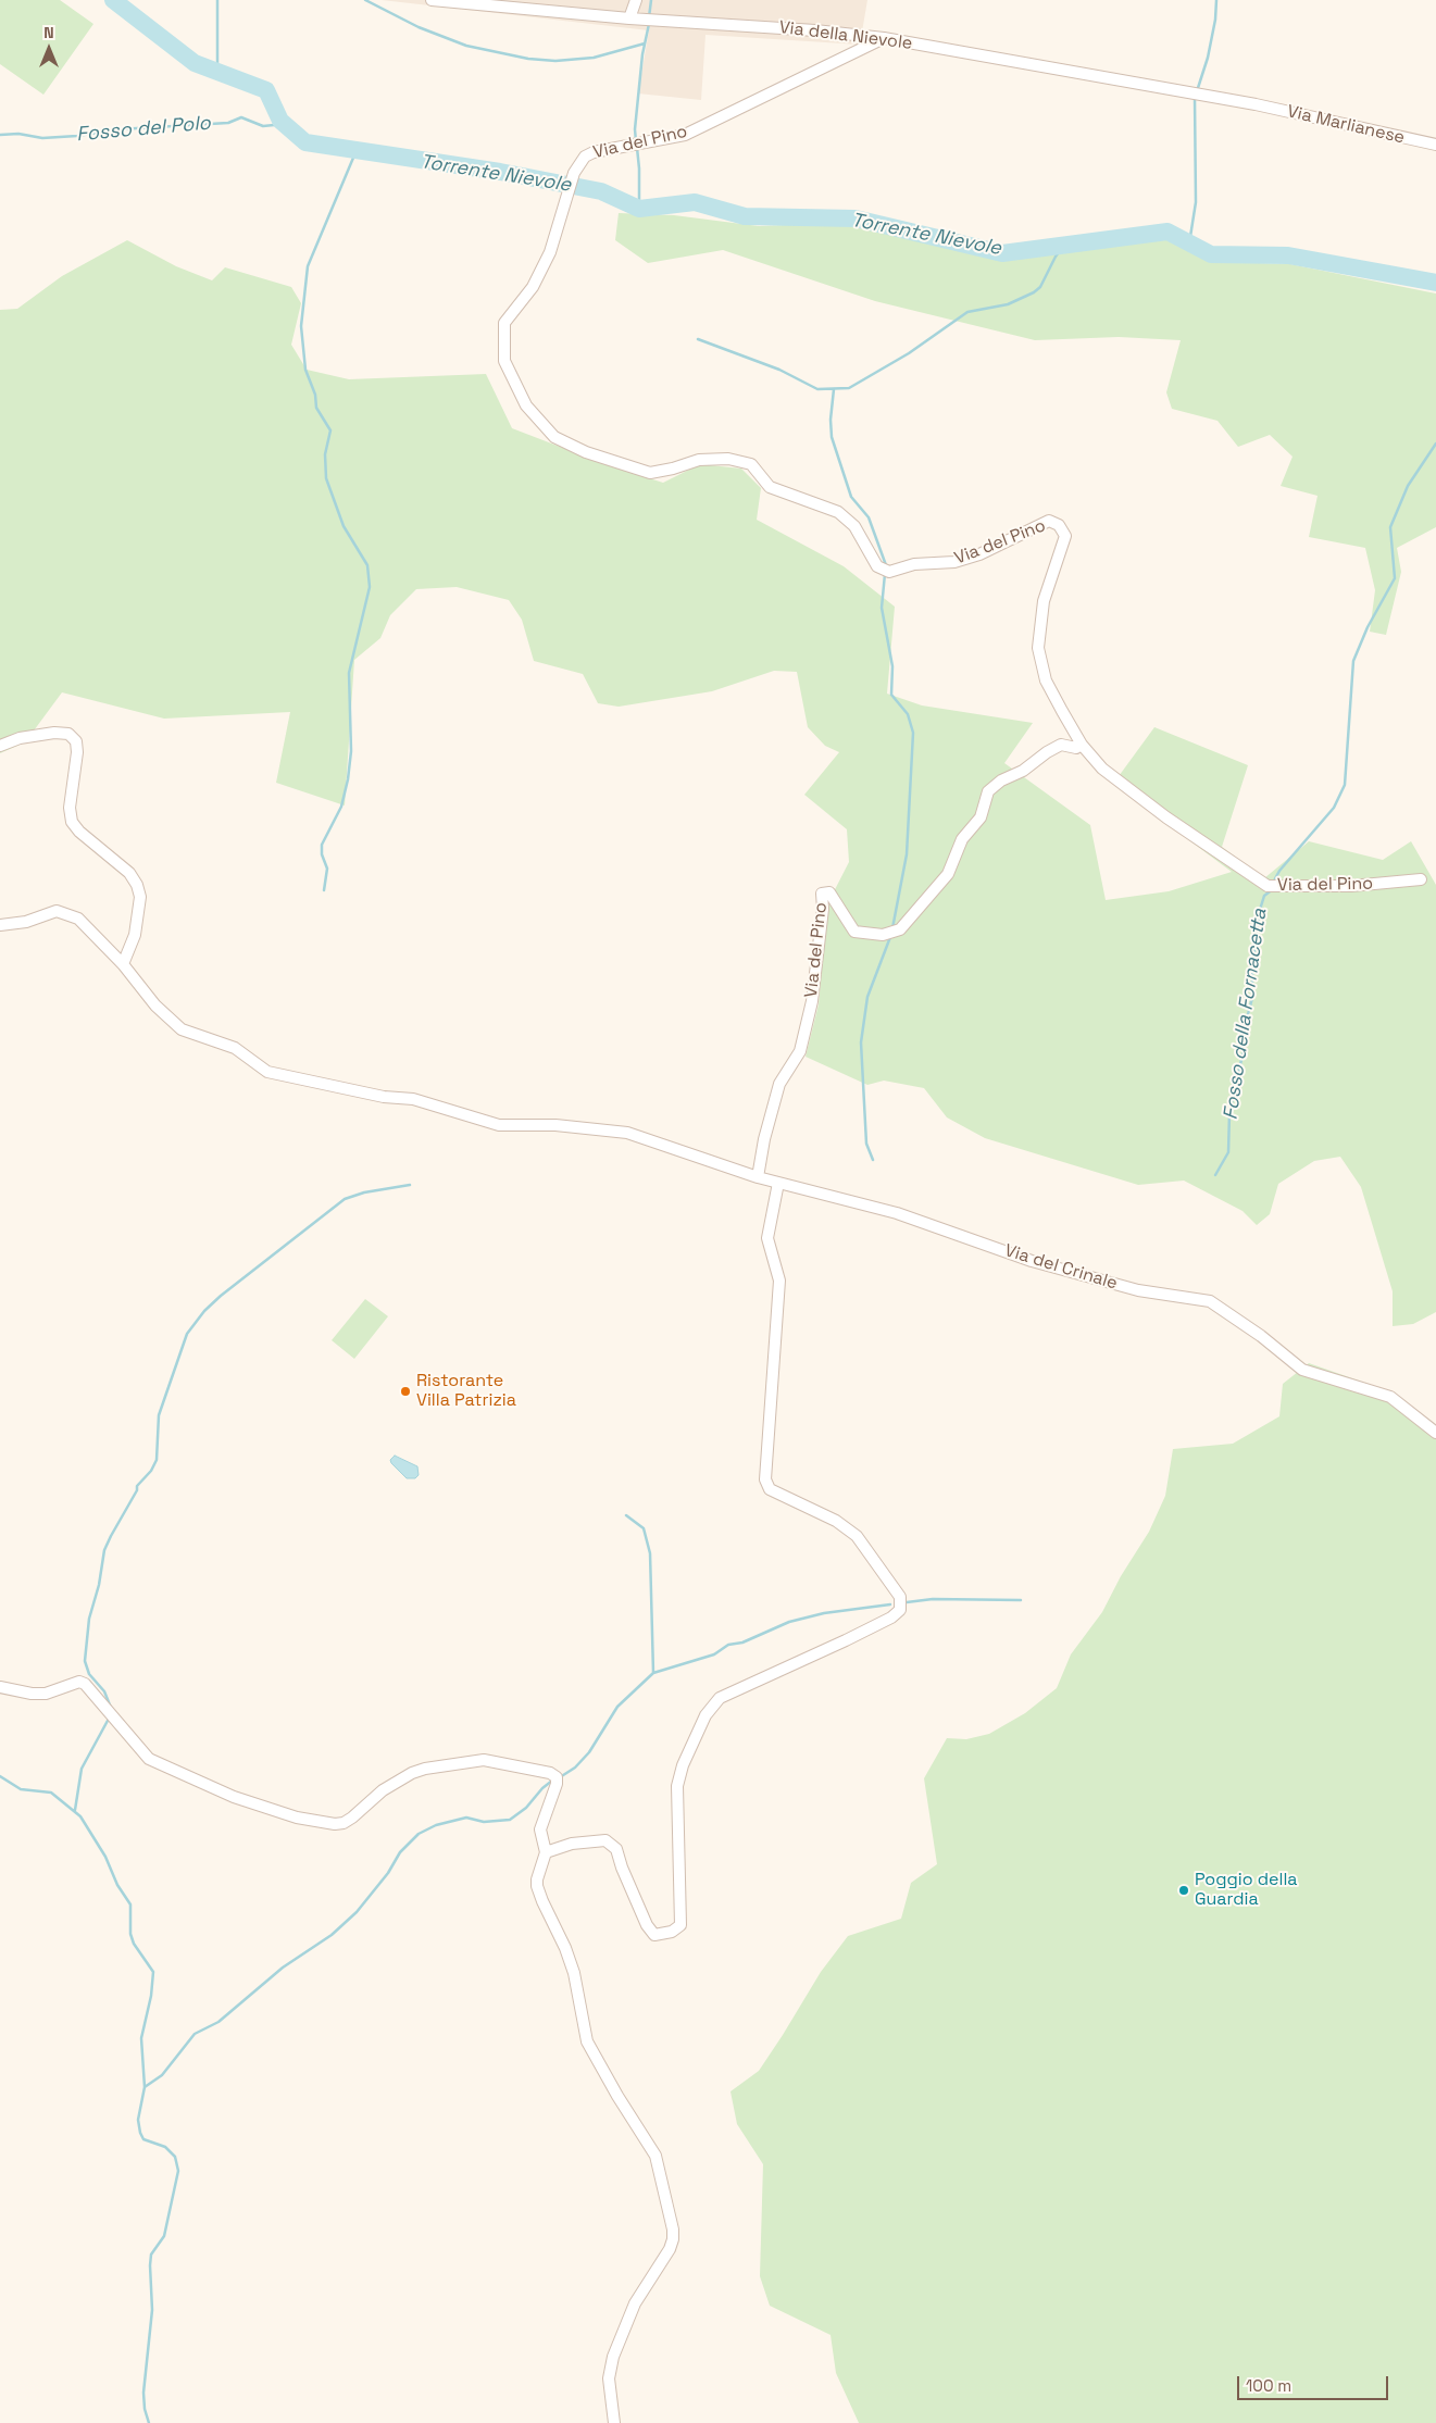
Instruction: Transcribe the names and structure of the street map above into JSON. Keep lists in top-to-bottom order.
{
  "streets": {
    "street": [
      "Via della Nievole",
      "Via Marlianese",
      "Via del Pino",
      "Via del Crinale"
    ]
  },
  "crossings": [
    ["Via della Nievole", "Via Marlianese"],
    ["Via della Nievole", "Via del Pino"],
    ["Via del Pino", "Via del Crinale"]
  ],
  "water": ["Fosso del Polo", "Torrente Nievole", "Fosso della Fornacetta"],
  "places": ["Ristorante Villa Patrizia", "Poggio della Guardia"],
  "scale_bar": "100 m",
  "north": "top"
}
